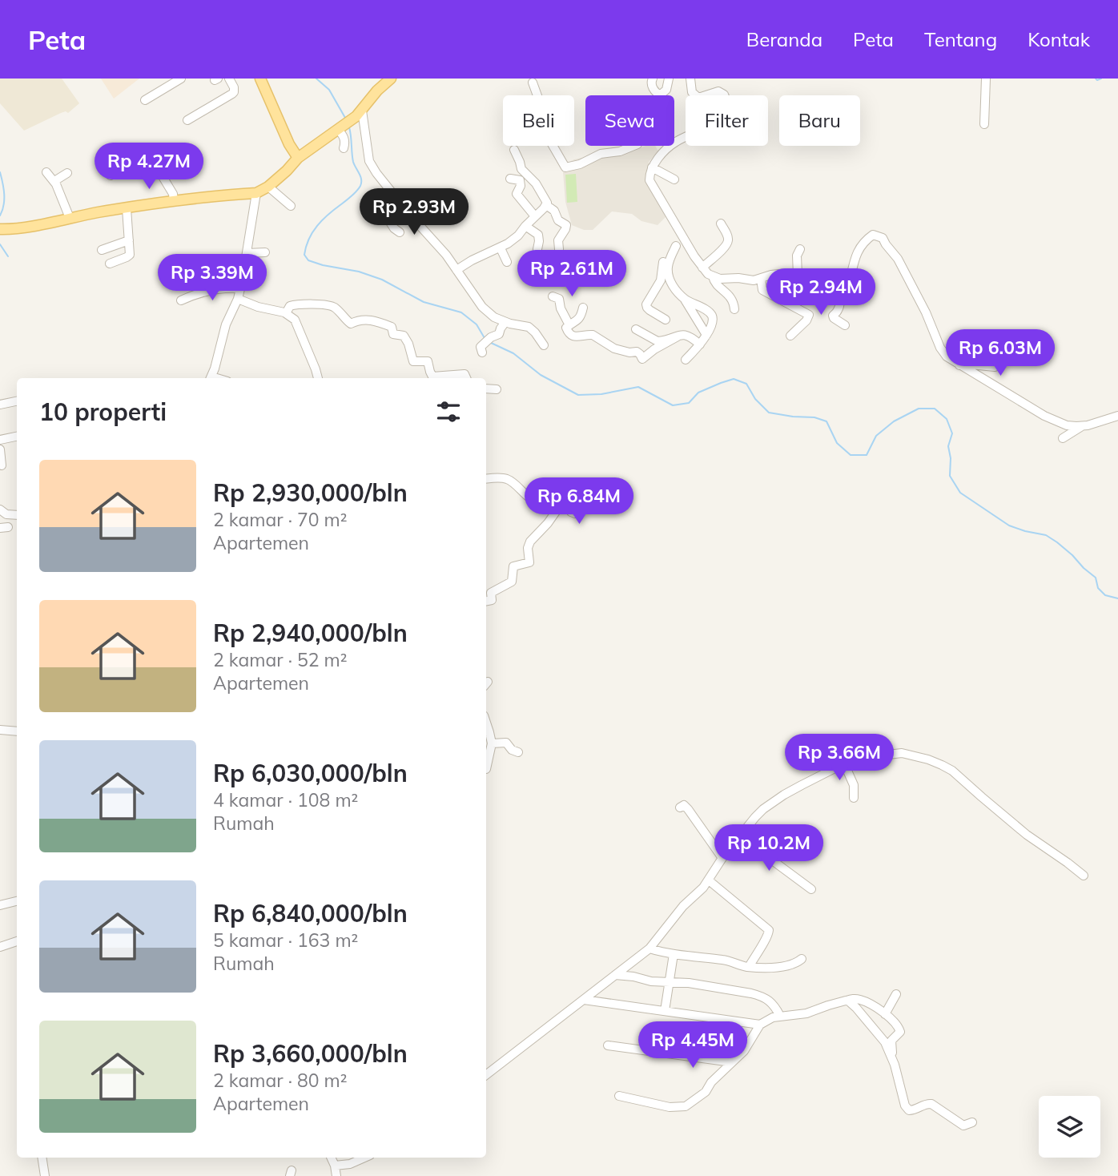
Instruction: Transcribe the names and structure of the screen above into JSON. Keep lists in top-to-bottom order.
{
  "page": {
    "header": "Peta",
    "nav": [
      "Beranda",
      "Peta",
      "Tentang",
      "Kontak"
    ],
    "chip": [
      "Beli",
      "Sewa",
      "Filter",
      "Baru"
    ],
    "price": [
      "Rp 4.27M",
      "Rp 2.93M",
      "Rp 2.61M",
      "Rp 3.39M",
      "Rp 2.94M",
      "Rp 6.03M",
      "Rp 6.84M",
      "Rp 3.66M",
      "Rp 10.2M",
      "Rp 4.45M"
    ],
    "heading": "10 properti",
    "list": [
      {
        "name": "Rp 2,930,000/bln",
        "note": "2 kamar · 70 m² · Apartemen"
      },
      {
        "name": "Rp 2,940,000/bln",
        "note": "2 kamar · 52 m² · Apartemen"
      },
      {
        "name": "Rp 6,030,000/bln",
        "note": "4 kamar · 108 m² · Rumah"
      },
      {
        "name": "Rp 6,840,000/bln",
        "note": "5 kamar · 163 m² · Rumah"
      },
      {
        "name": "Rp 3,660,000/bln",
        "note": "2 kamar · 80 m² · Apartemen"
      }
    ]
  }
}
